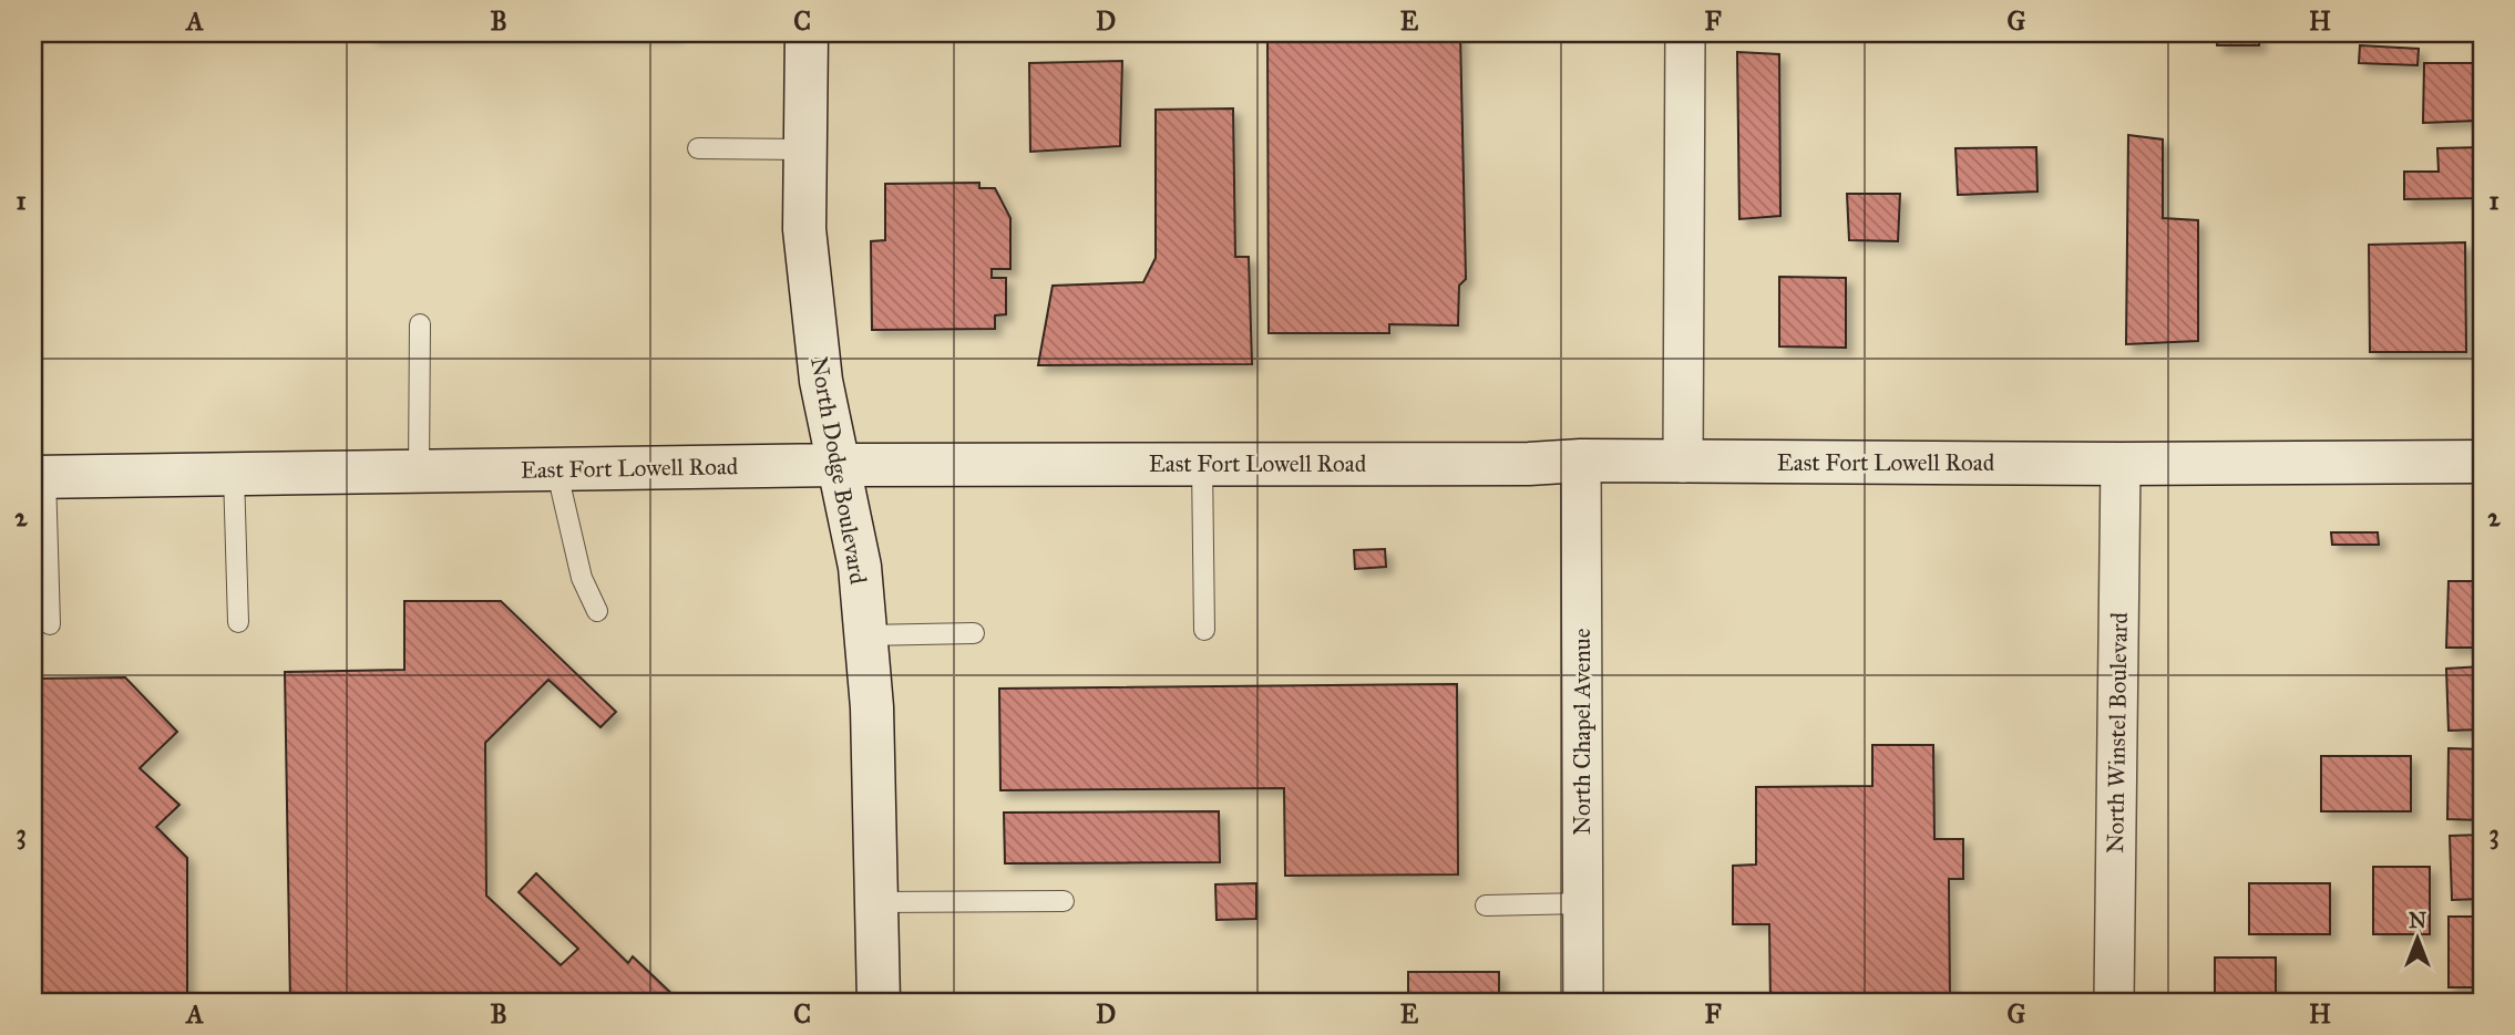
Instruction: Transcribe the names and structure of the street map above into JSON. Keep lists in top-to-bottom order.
{
  "streets": {
    "main road": ["East Fort Lowell Road", "North Dodge Boulevard"],
    "street": ["North Chapel Avenue", "North Winstel Boulevard"]
  },
  "crossings": [
    ["East Fort Lowell Road", "North Dodge Boulevard"],
    ["East Fort Lowell Road", "North Chapel Avenue"],
    ["East Fort Lowell Road", "North Winstel Boulevard"]
  ],
  "north": "top",
  "grid": {
    "columns": [
      "A",
      "B",
      "C",
      "D",
      "E",
      "F",
      "G",
      "H"
    ],
    "rows": ["1", "2", "3"]
  }
}
